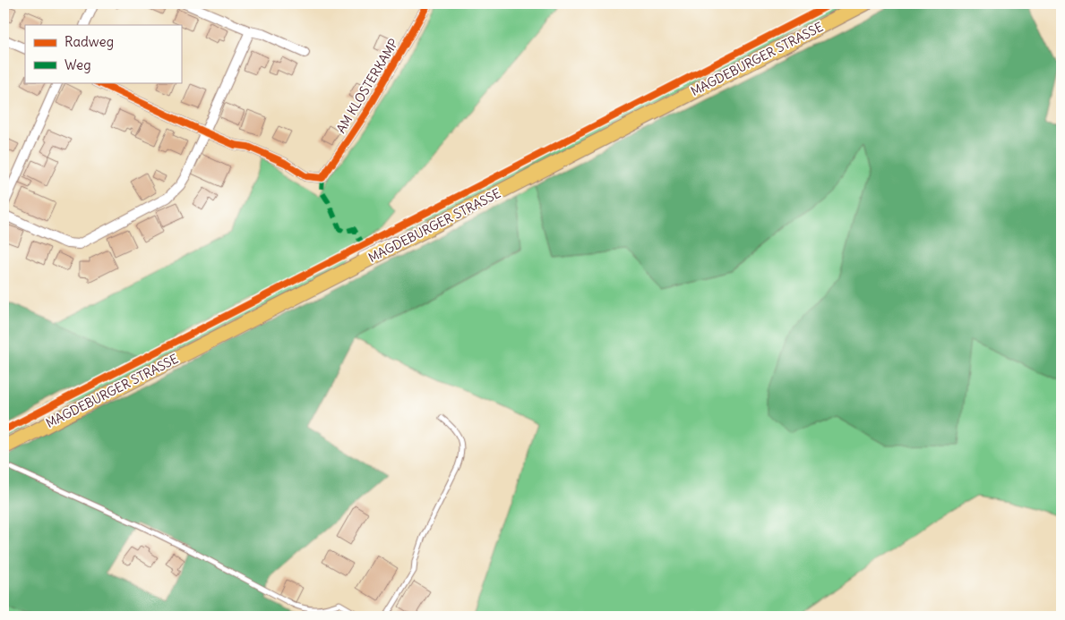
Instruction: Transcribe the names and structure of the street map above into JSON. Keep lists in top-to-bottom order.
{
  "streets": {
    "main road": ["MAGDEBURGER STRASSE"],
    "street": ["AM KLOSTERKAMP"]
  },
  "legend": ["Radweg", "Weg"]
}
